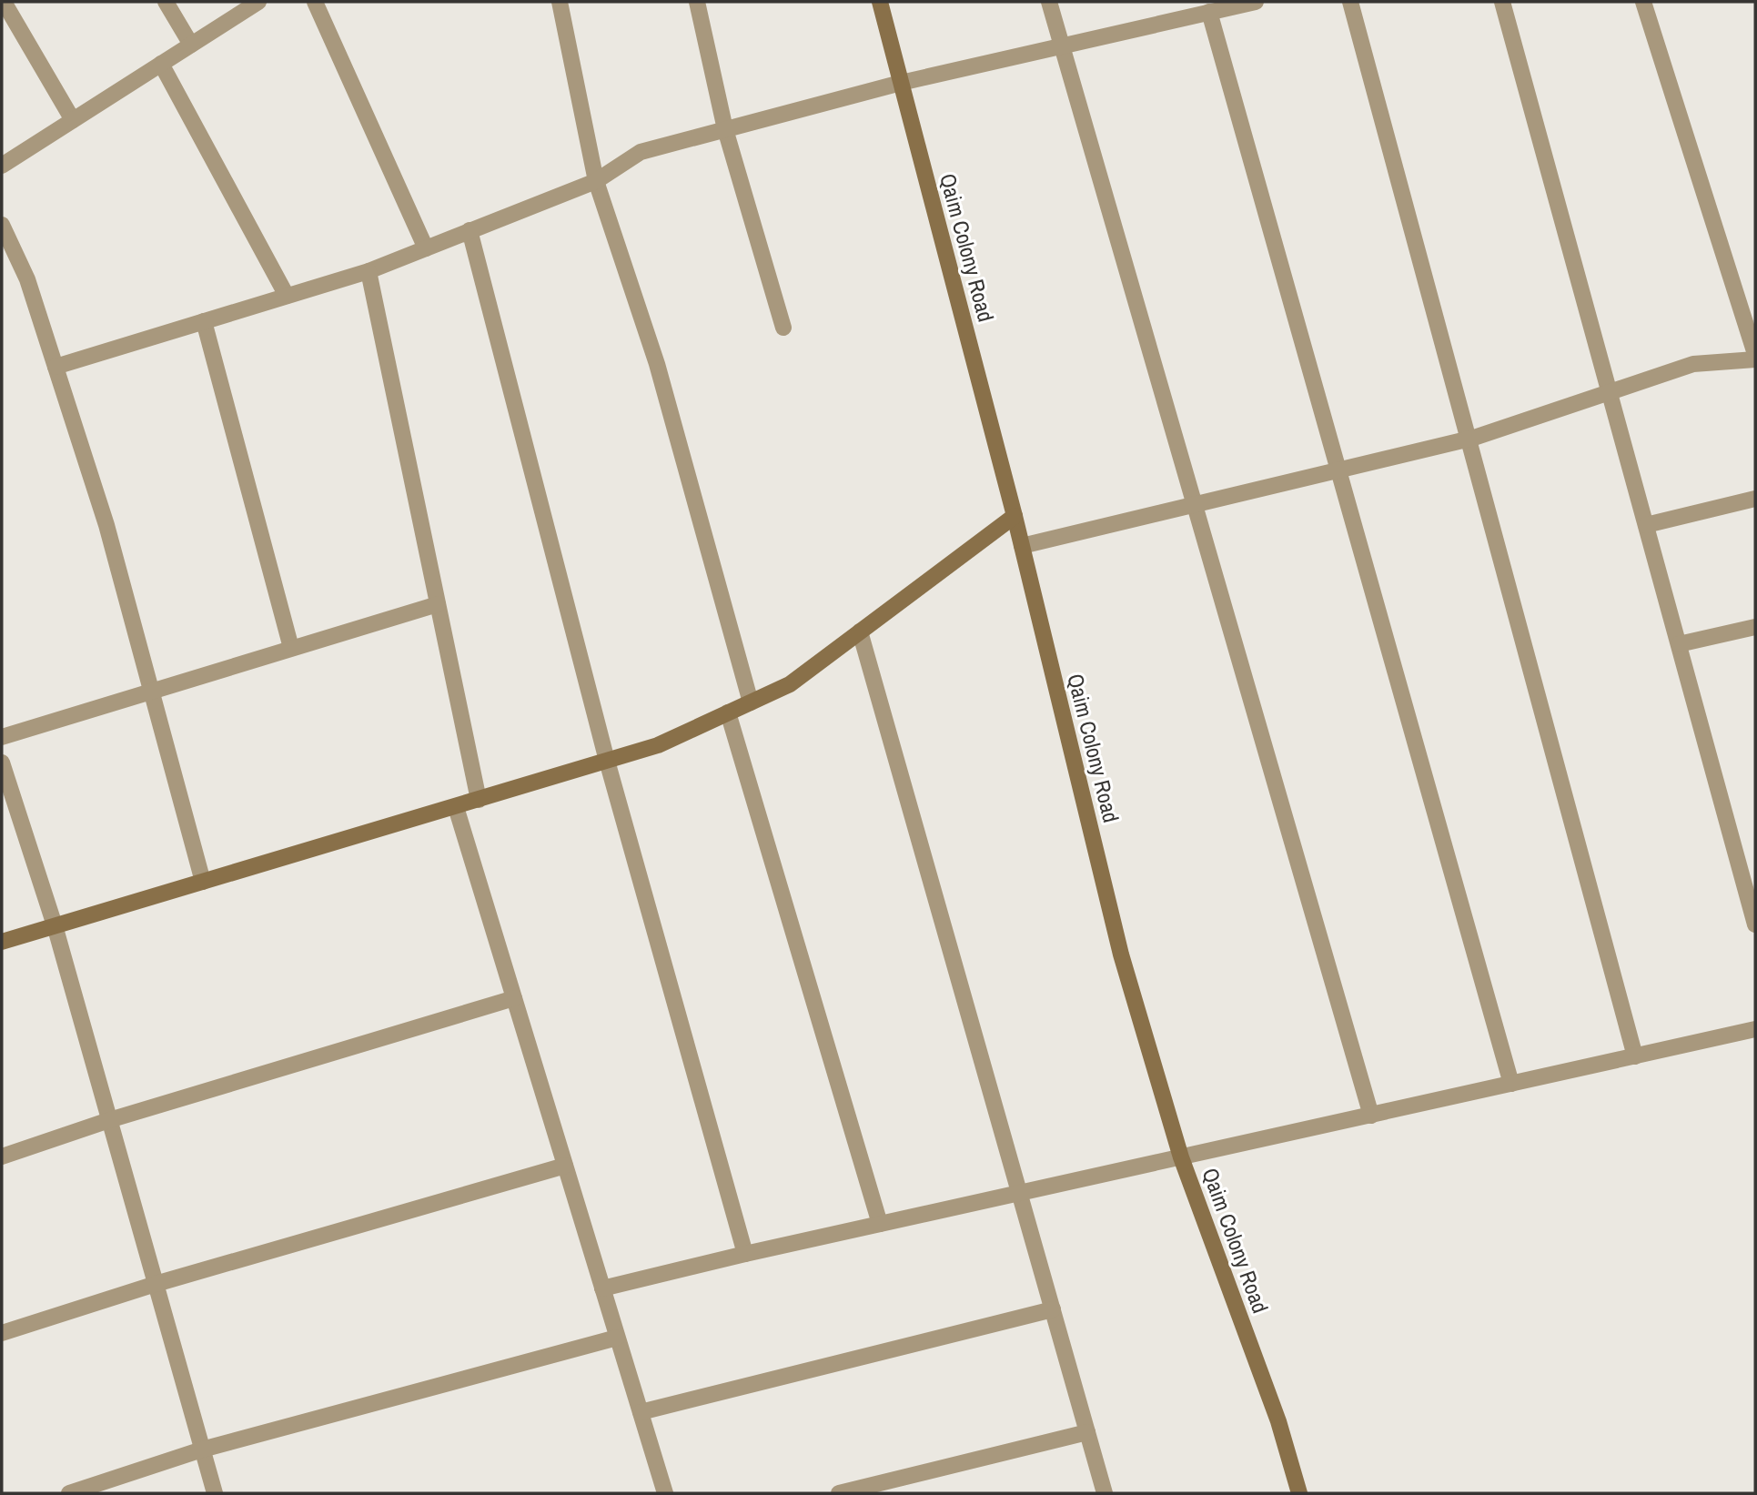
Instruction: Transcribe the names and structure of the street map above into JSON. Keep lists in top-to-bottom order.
{
  "streets": {
    "street": ["Qaim Colony Road"]
  }
}
